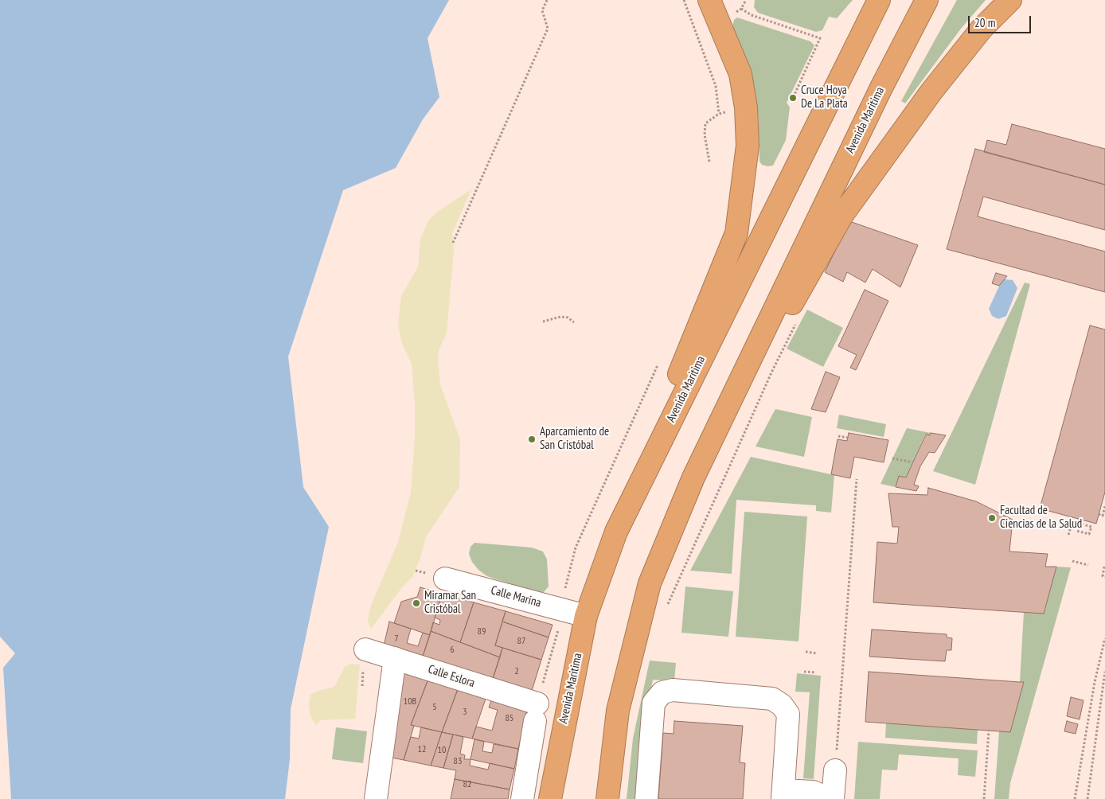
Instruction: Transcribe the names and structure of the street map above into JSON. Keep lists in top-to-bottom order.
{
  "streets": {
    "highway": ["Avenida Maritima"],
    "street": ["Calle Marina", "Calle Eslora"]
  },
  "crossings": [
    ["Avenida Maritima", "Calle Marina"]
  ],
  "places": [
    "Cruce Hoya De La Plata",
    "Aparcamiento de San Cristóbal",
    "Facultad de Ciencias de la Salud",
    "Miramar San Cristóbal"
  ],
  "house_numbers": [
    "89",
    "7",
    "87",
    "6",
    "2",
    "10B",
    "5",
    "3",
    "85",
    "12",
    "10",
    "83",
    "82"
  ],
  "scale_bar": "20 m"
}
